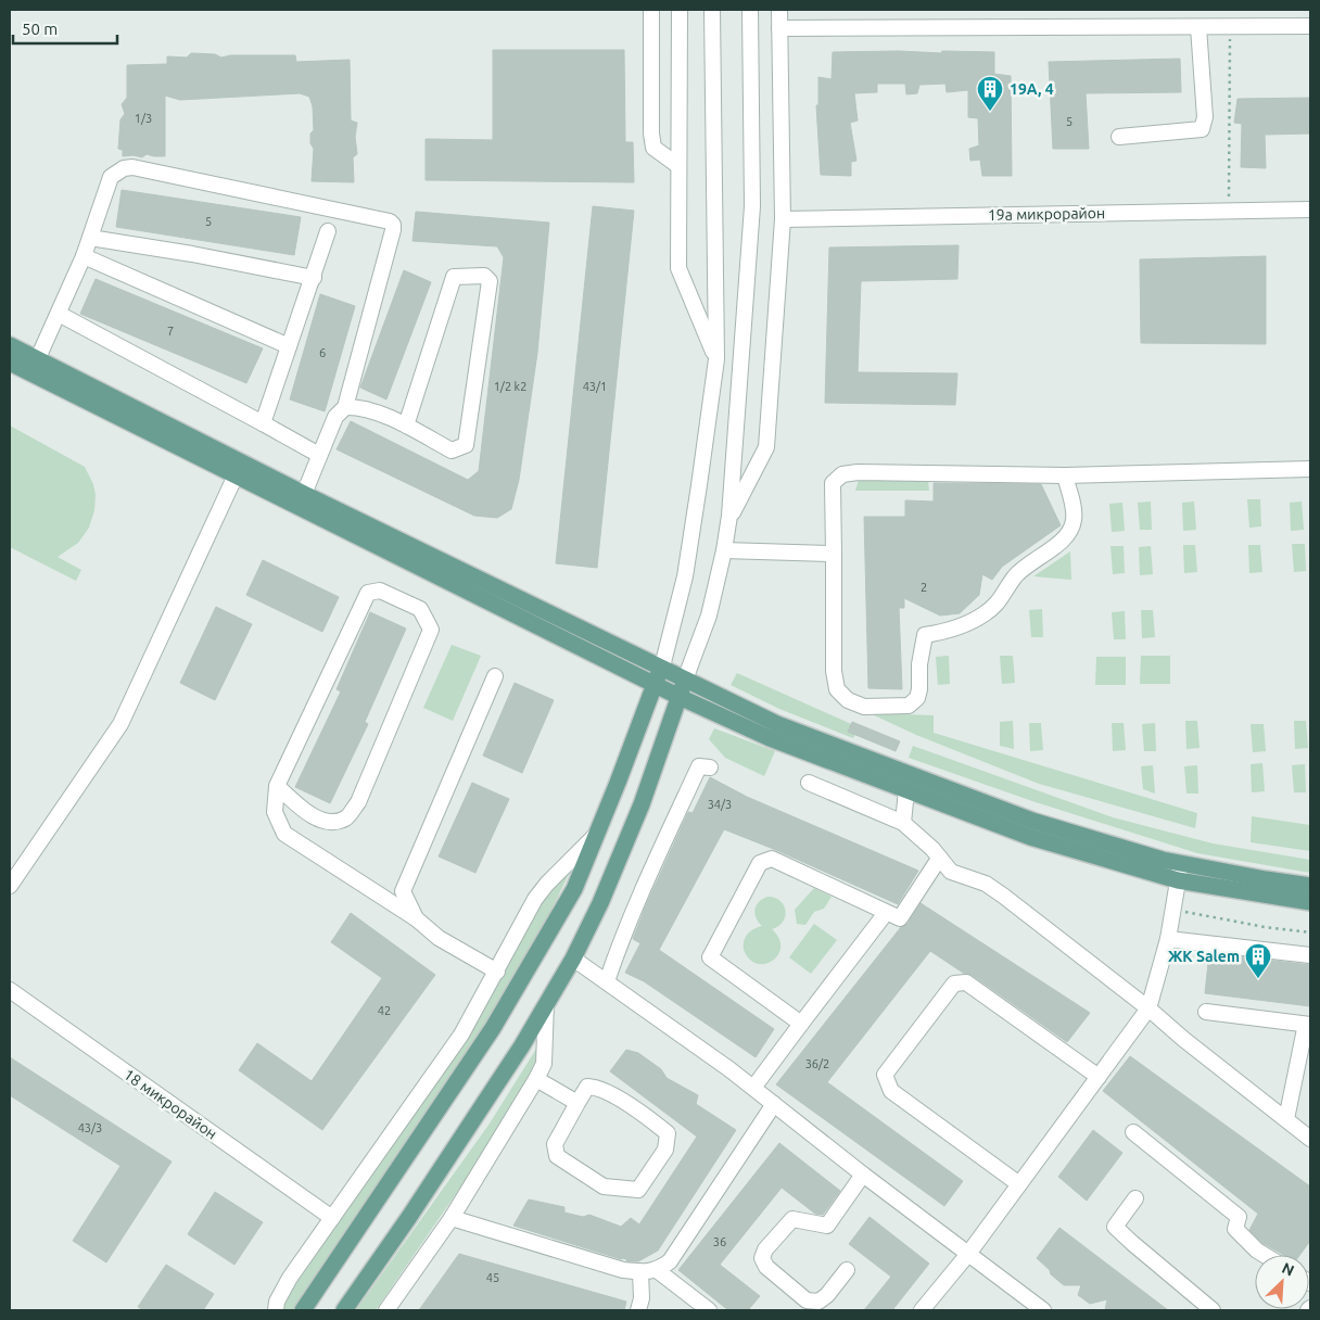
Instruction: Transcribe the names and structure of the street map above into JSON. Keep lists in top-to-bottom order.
{
  "streets": {
    "street": ["19а микрорайон", "18 микрорайон"]
  },
  "places": {
    "building": ["19А, 4", "ЖК Salem"]
  },
  "house_numbers": [
    "1/3",
    "5",
    "5",
    "7",
    "6",
    "1/2 k2",
    "43/1",
    "2",
    "34/3",
    "42",
    "36/2",
    "43/3",
    "36",
    "45"
  ],
  "scale_bar": "50 m",
  "north": "top right"
}
